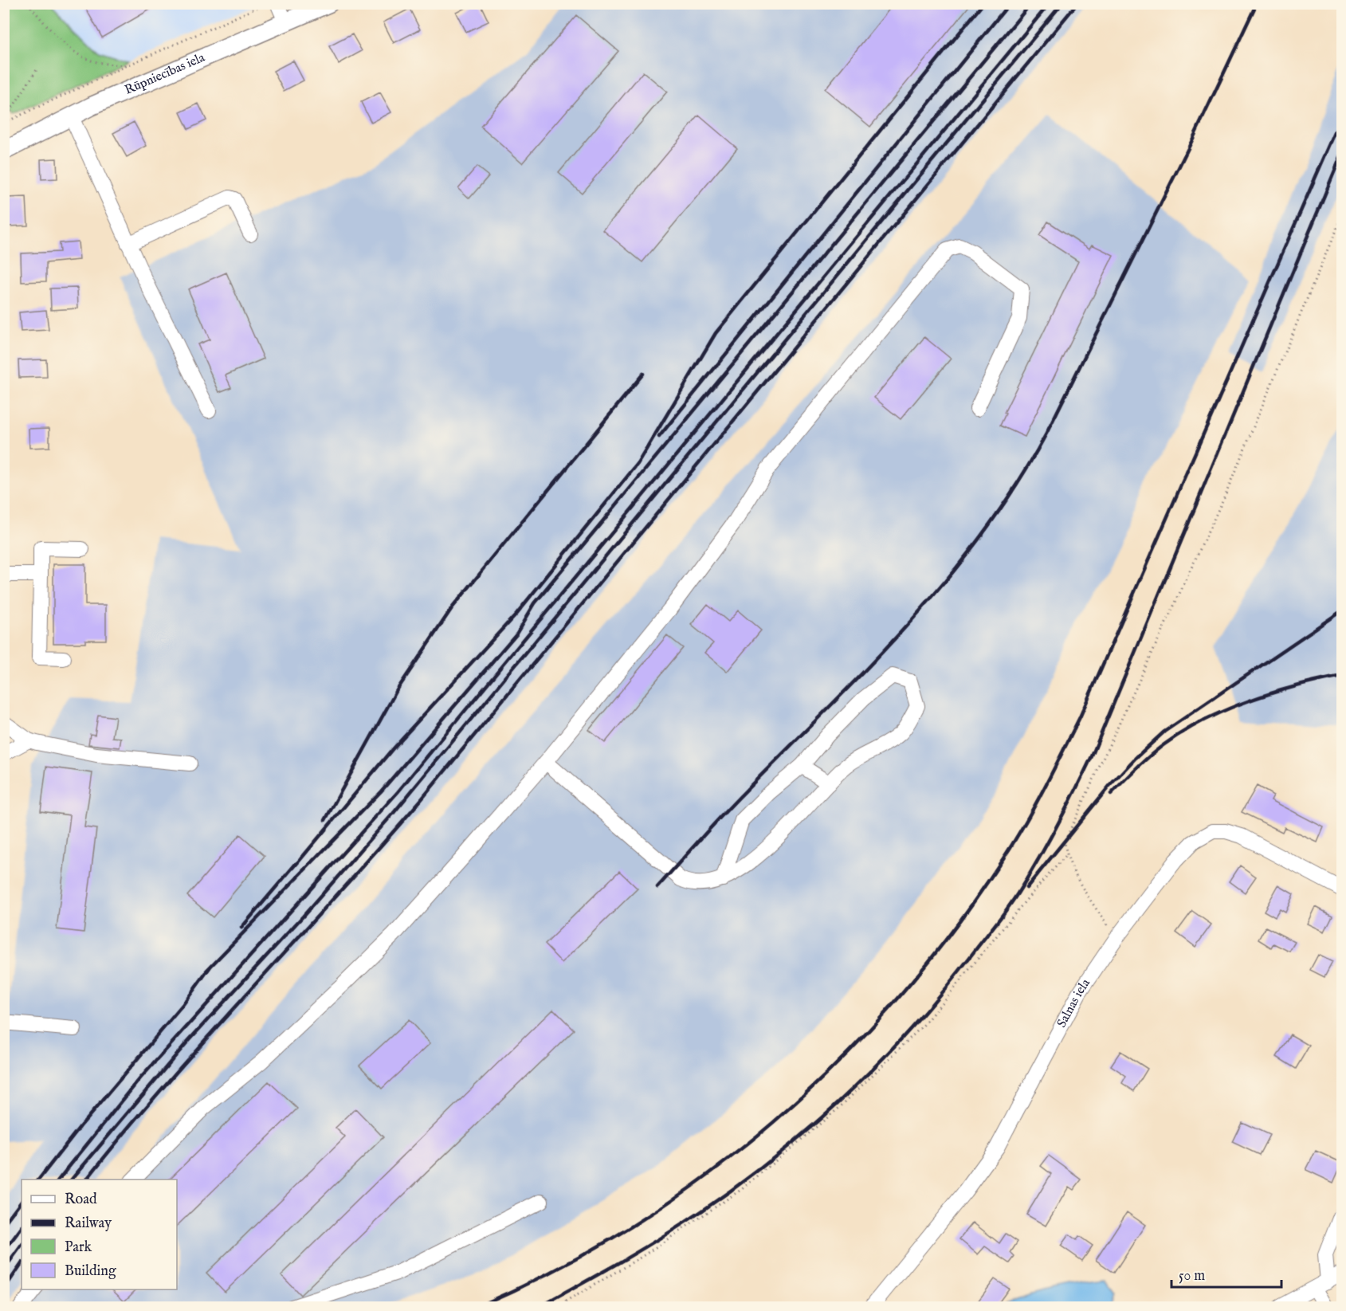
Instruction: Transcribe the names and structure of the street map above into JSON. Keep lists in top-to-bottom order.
{
  "streets": {
    "main road": ["Rūpniecības iela"],
    "street": ["Salnas iela"]
  },
  "legend": [
    "Road",
    "Railway",
    "Park",
    "Building"
  ],
  "scale_bar": "50 m"
}
